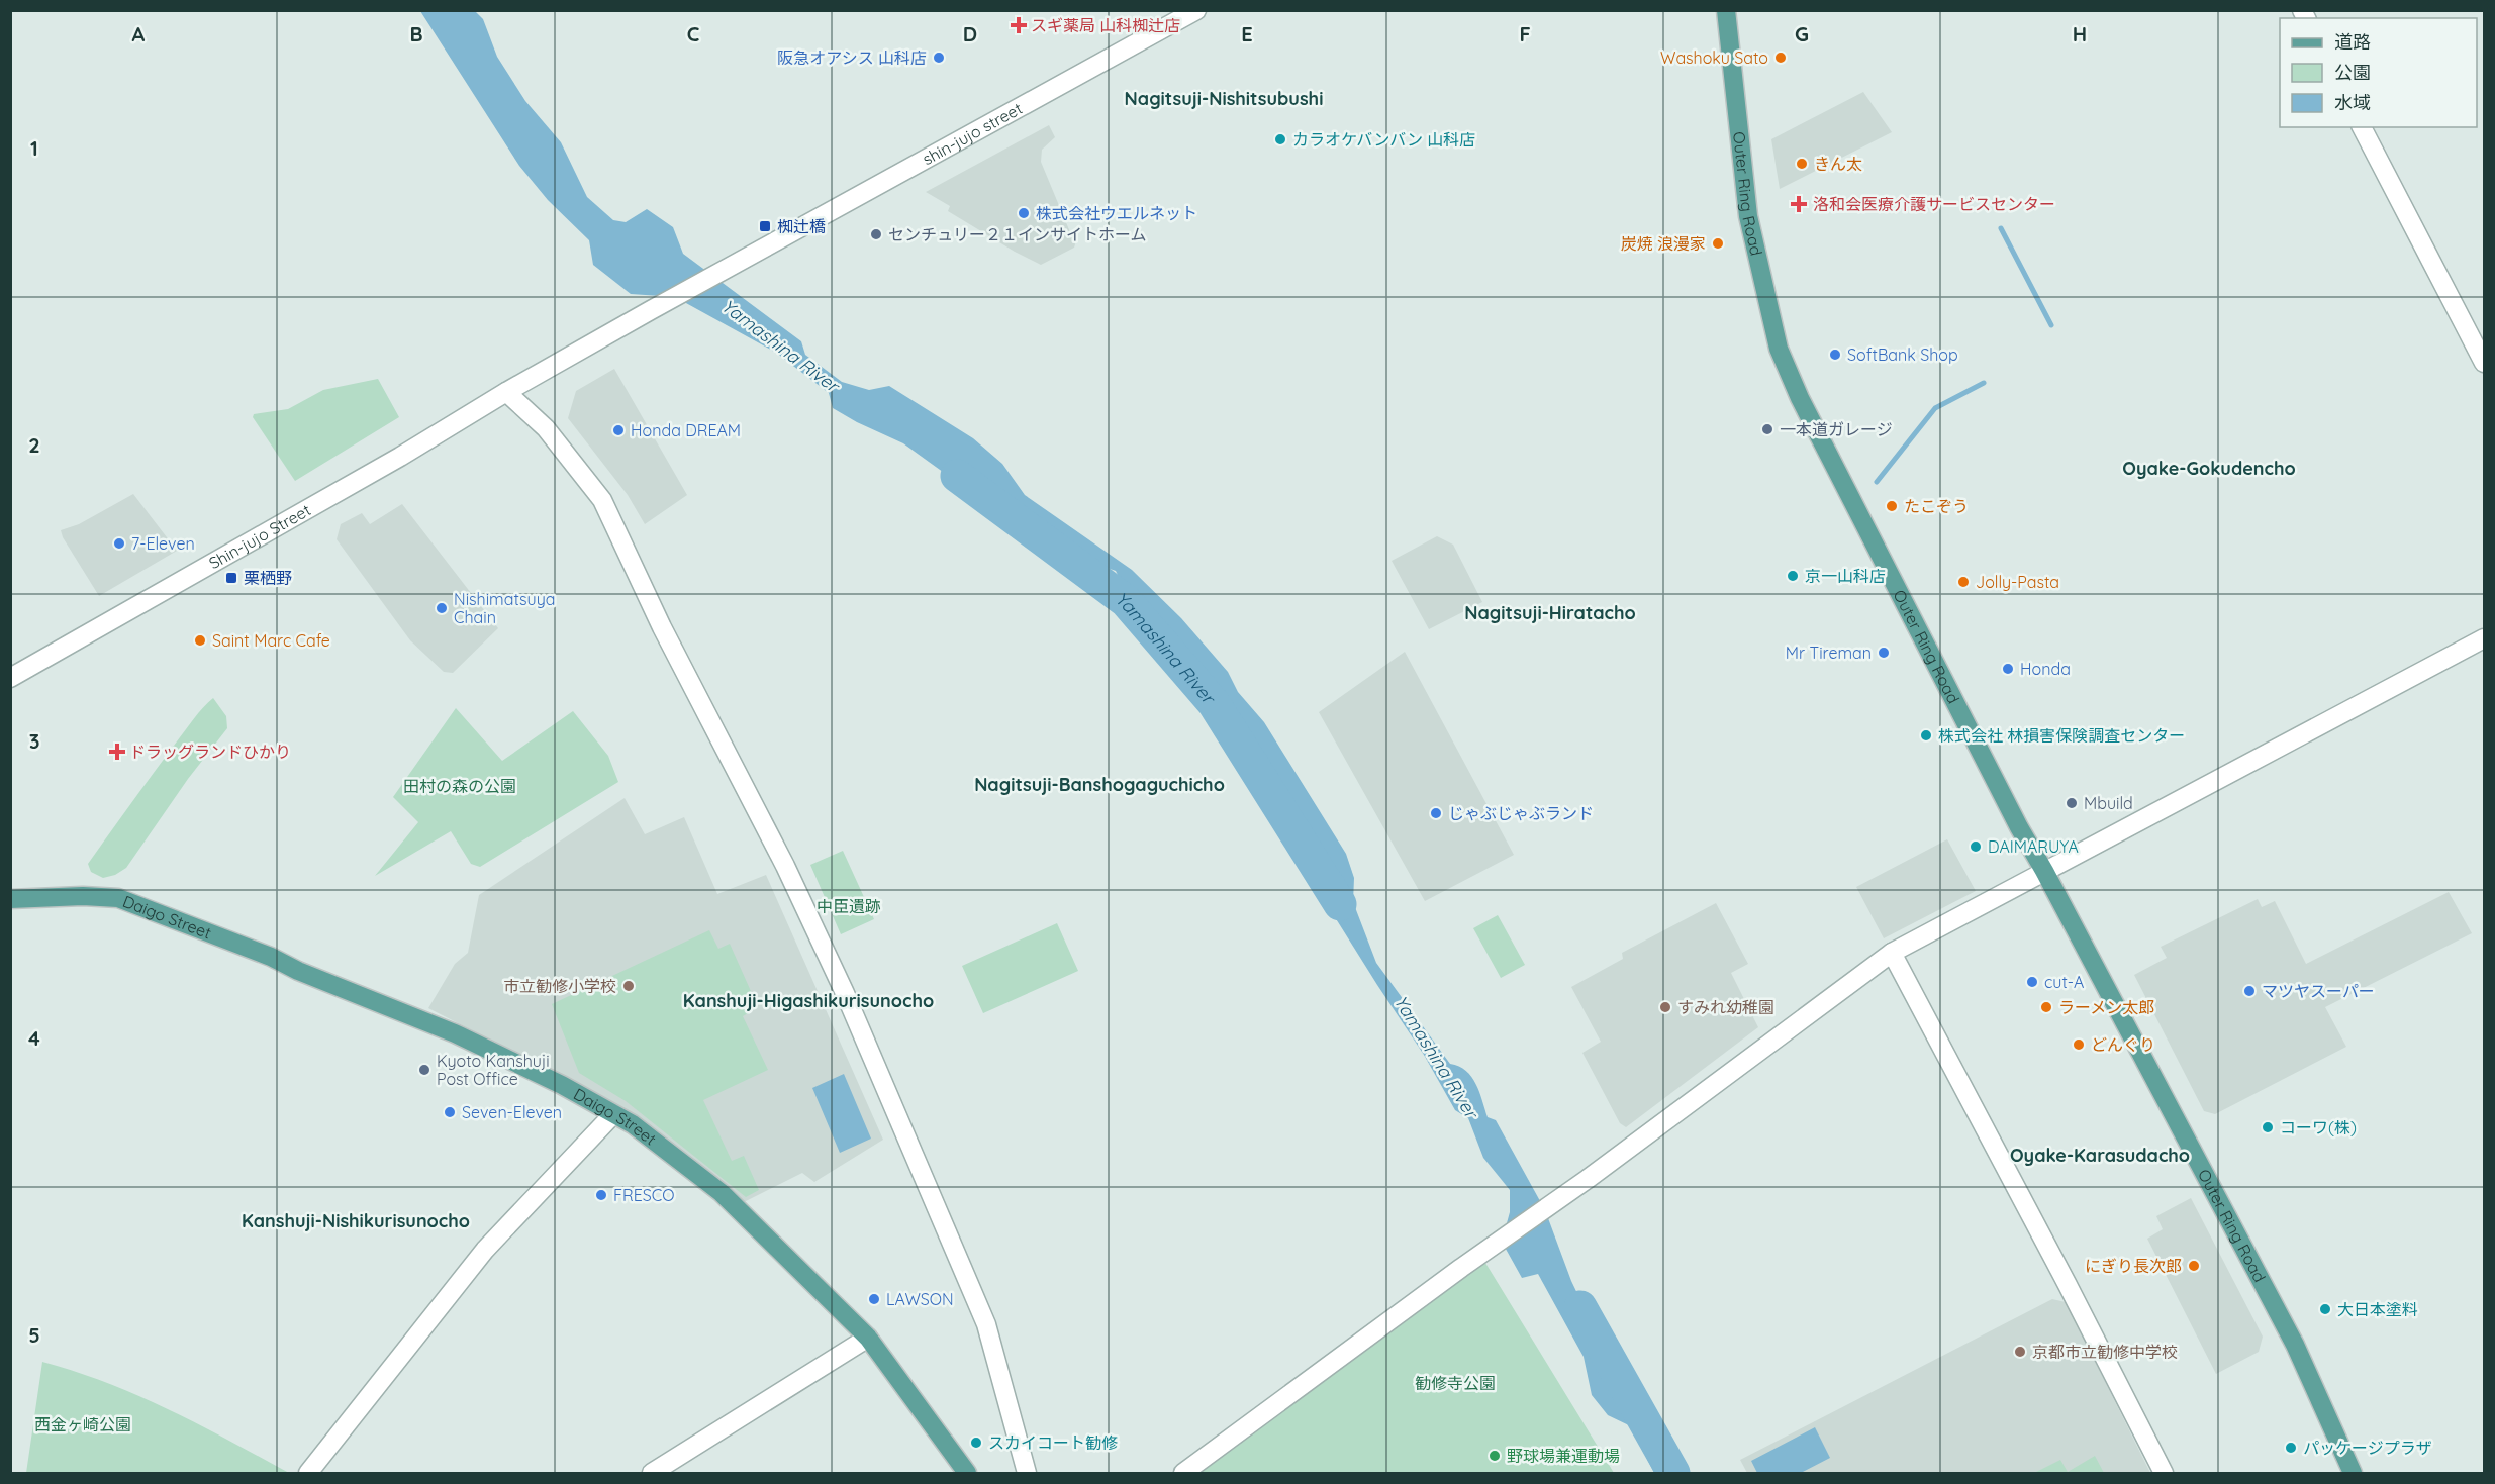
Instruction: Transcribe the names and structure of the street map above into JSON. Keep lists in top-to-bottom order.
{
  "streets": {
    "main road": ["Outer Ring Road", "Daigo Street"],
    "street": ["Shin-jujo Street"]
  },
  "districts": [
    "Nagitsuji-Nishitsubushi",
    "Oyake-Gokudencho",
    "Nagitsuji-Hiratacho",
    "Nagitsuji-Banshogaguchicho",
    "Kanshuji-Higashikurisunocho",
    "Oyake-Karasudacho",
    "Kanshuji-Nishikurisunocho"
  ],
  "water": ["Yamashina River"],
  "parks": [
    "田村の森の公園",
    "中臣遺跡",
    "勧修寺公園",
    "西金ヶ崎公園"
  ],
  "places": {
    "health": ["スギ薬局 山科椥辻店", "洛和会医療介護サービスセンター", "ドラッグランドひかり"],
    "other": [
      "阪急オアシス 山科店",
      "Washoku Sato",
      "カラオケバンバン 山科店",
      "きん太",
      "株式会社ウエルネット",
      "センチュリー２１インサイトホーム",
      "炭焼 浪漫家",
      "SoftBank Shop",
      "一本道ガレージ",
      "Honda DREAM",
      "たこぞう",
      "7-Eleven",
      "京一山科店",
      "Jolly-Pasta",
      "Nishimatsuya Chain",
      "Saint Marc Cafe",
      "Mr Tireman",
      "Honda",
      "株式会社 林損害保険調査センター",
      "Mbuild",
      "じゃぶじゃぶランド",
      "DAIMARUYA",
      "cut-A",
      "市立勧修小学校",
      "マツヤスーパー",
      "すみれ幼稚園",
      "ラーメン太郎",
      "どんぐり",
      "Kyoto Kanshuji Post Office",
      "Seven-Eleven",
      "コーワ(株)",
      "FRESCO",
      "にぎり長次郎",
      "LAWSON",
      "大日本塗料",
      "京都市立勧修中学校",
      "スカイコート勧修",
      "パッケージプラザ",
      "野球場兼運動場"
    ],
    "transit": ["椥辻橋", "栗栖野"]
  },
  "legend": ["道路", "公園", "水域"],
  "grid": {
    "columns": [
      "A",
      "B",
      "C",
      "D",
      "E",
      "F",
      "G",
      "H"
    ],
    "rows": [
      "1",
      "2",
      "3",
      "4",
      "5"
    ]
  }
}
